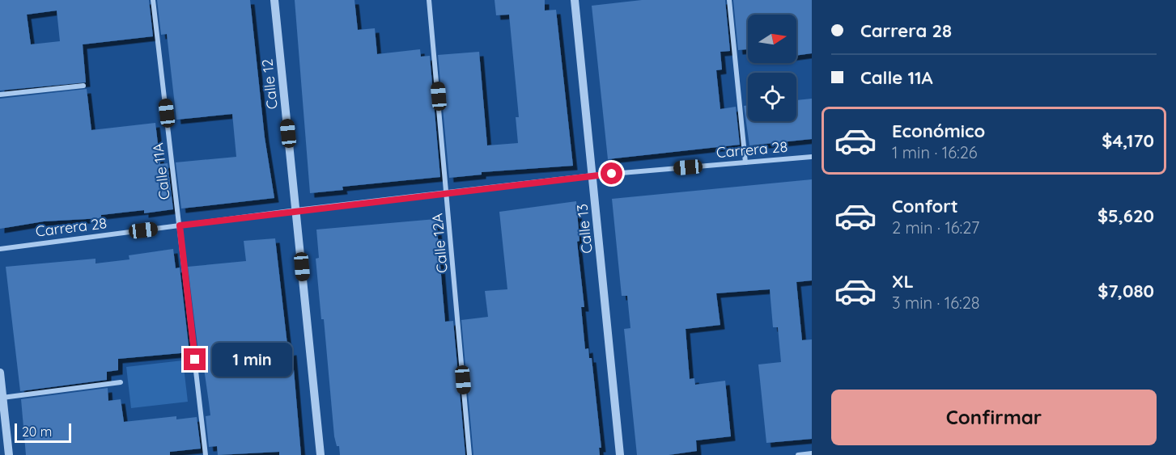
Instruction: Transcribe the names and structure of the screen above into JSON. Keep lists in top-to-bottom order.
{
  "streets": {
    "street": [
      "Calle 12",
      "Carrera 28",
      "Calle 11A",
      "Calle 13",
      "Calle 12A"
    ]
  },
  "crossings": [
    ["Calle 12", "Carrera 28"],
    ["Carrera 28", "Calle 11A"],
    ["Carrera 28", "Calle 13"],
    ["Carrera 28", "Calle 12A"]
  ],
  "scale_bar": "20 m",
  "north": "right",
  "page": {
    "banner": ["Carrera 28", "Calle 11A"],
    "list": [
      {
        "name": "Económico",
        "note": "1 min · 16:26",
        "value": "$4,170"
      },
      {
        "name": "Confort",
        "note": "2 min · 16:27",
        "value": "$5,620"
      },
      {
        "name": "XL",
        "note": "3 min · 16:28",
        "value": "$7,080"
      }
    ],
    "bubble": "1 min",
    "buttons": "Confirmar",
    "scale": "20 m"
  }
}
